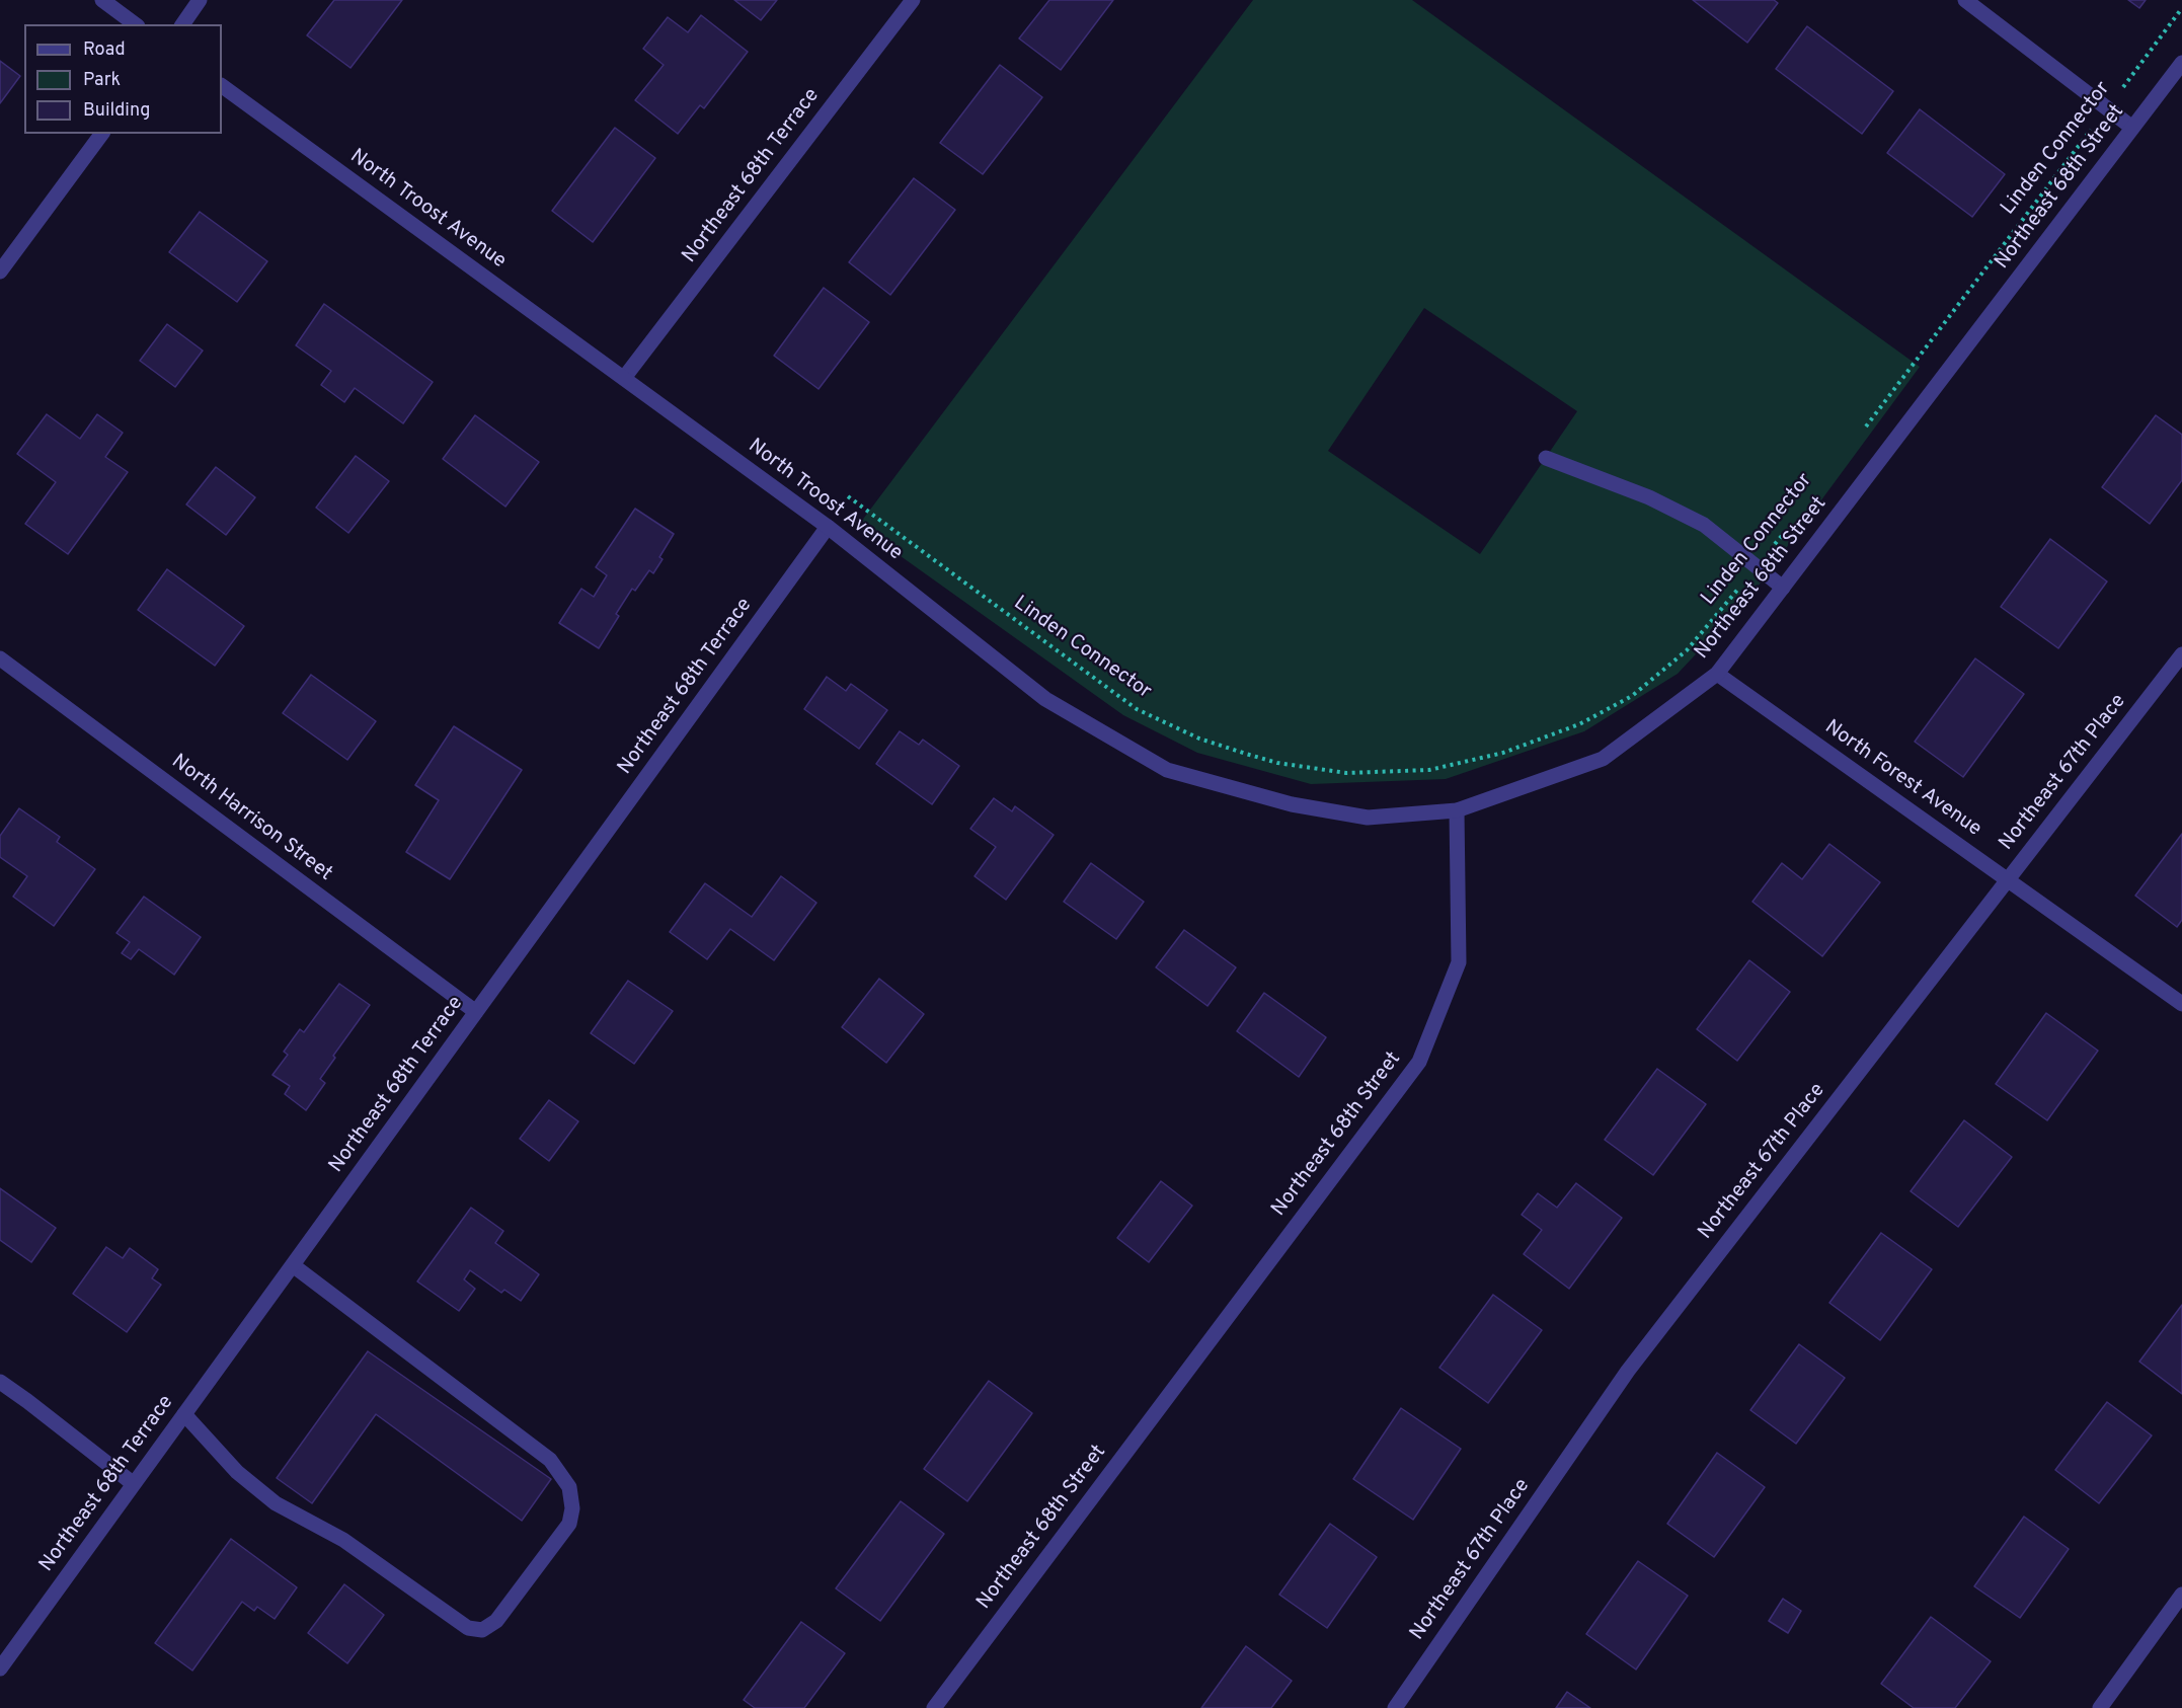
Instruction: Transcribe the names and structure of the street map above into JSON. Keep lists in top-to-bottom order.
{
  "streets": {
    "street": [
      "Northeast 68th Terrace",
      "Northeast 68th Street",
      "North Troost Avenue",
      "Northeast 67th Place",
      "North Forest Avenue",
      "North Harrison Street"
    ],
    "path": ["Linden Connector"]
  },
  "crossings": [
    ["Northeast 68th Terrace", "North Troost Avenue"],
    ["Northeast 68th Terrace", "North Harrison Street"],
    ["Northeast 68th Street", "North Troost Avenue"],
    ["Northeast 68th Street", "North Forest Avenue"],
    ["Northeast 67th Place", "North Forest Avenue"]
  ],
  "legend": ["Road", "Park", "Building"]
}
